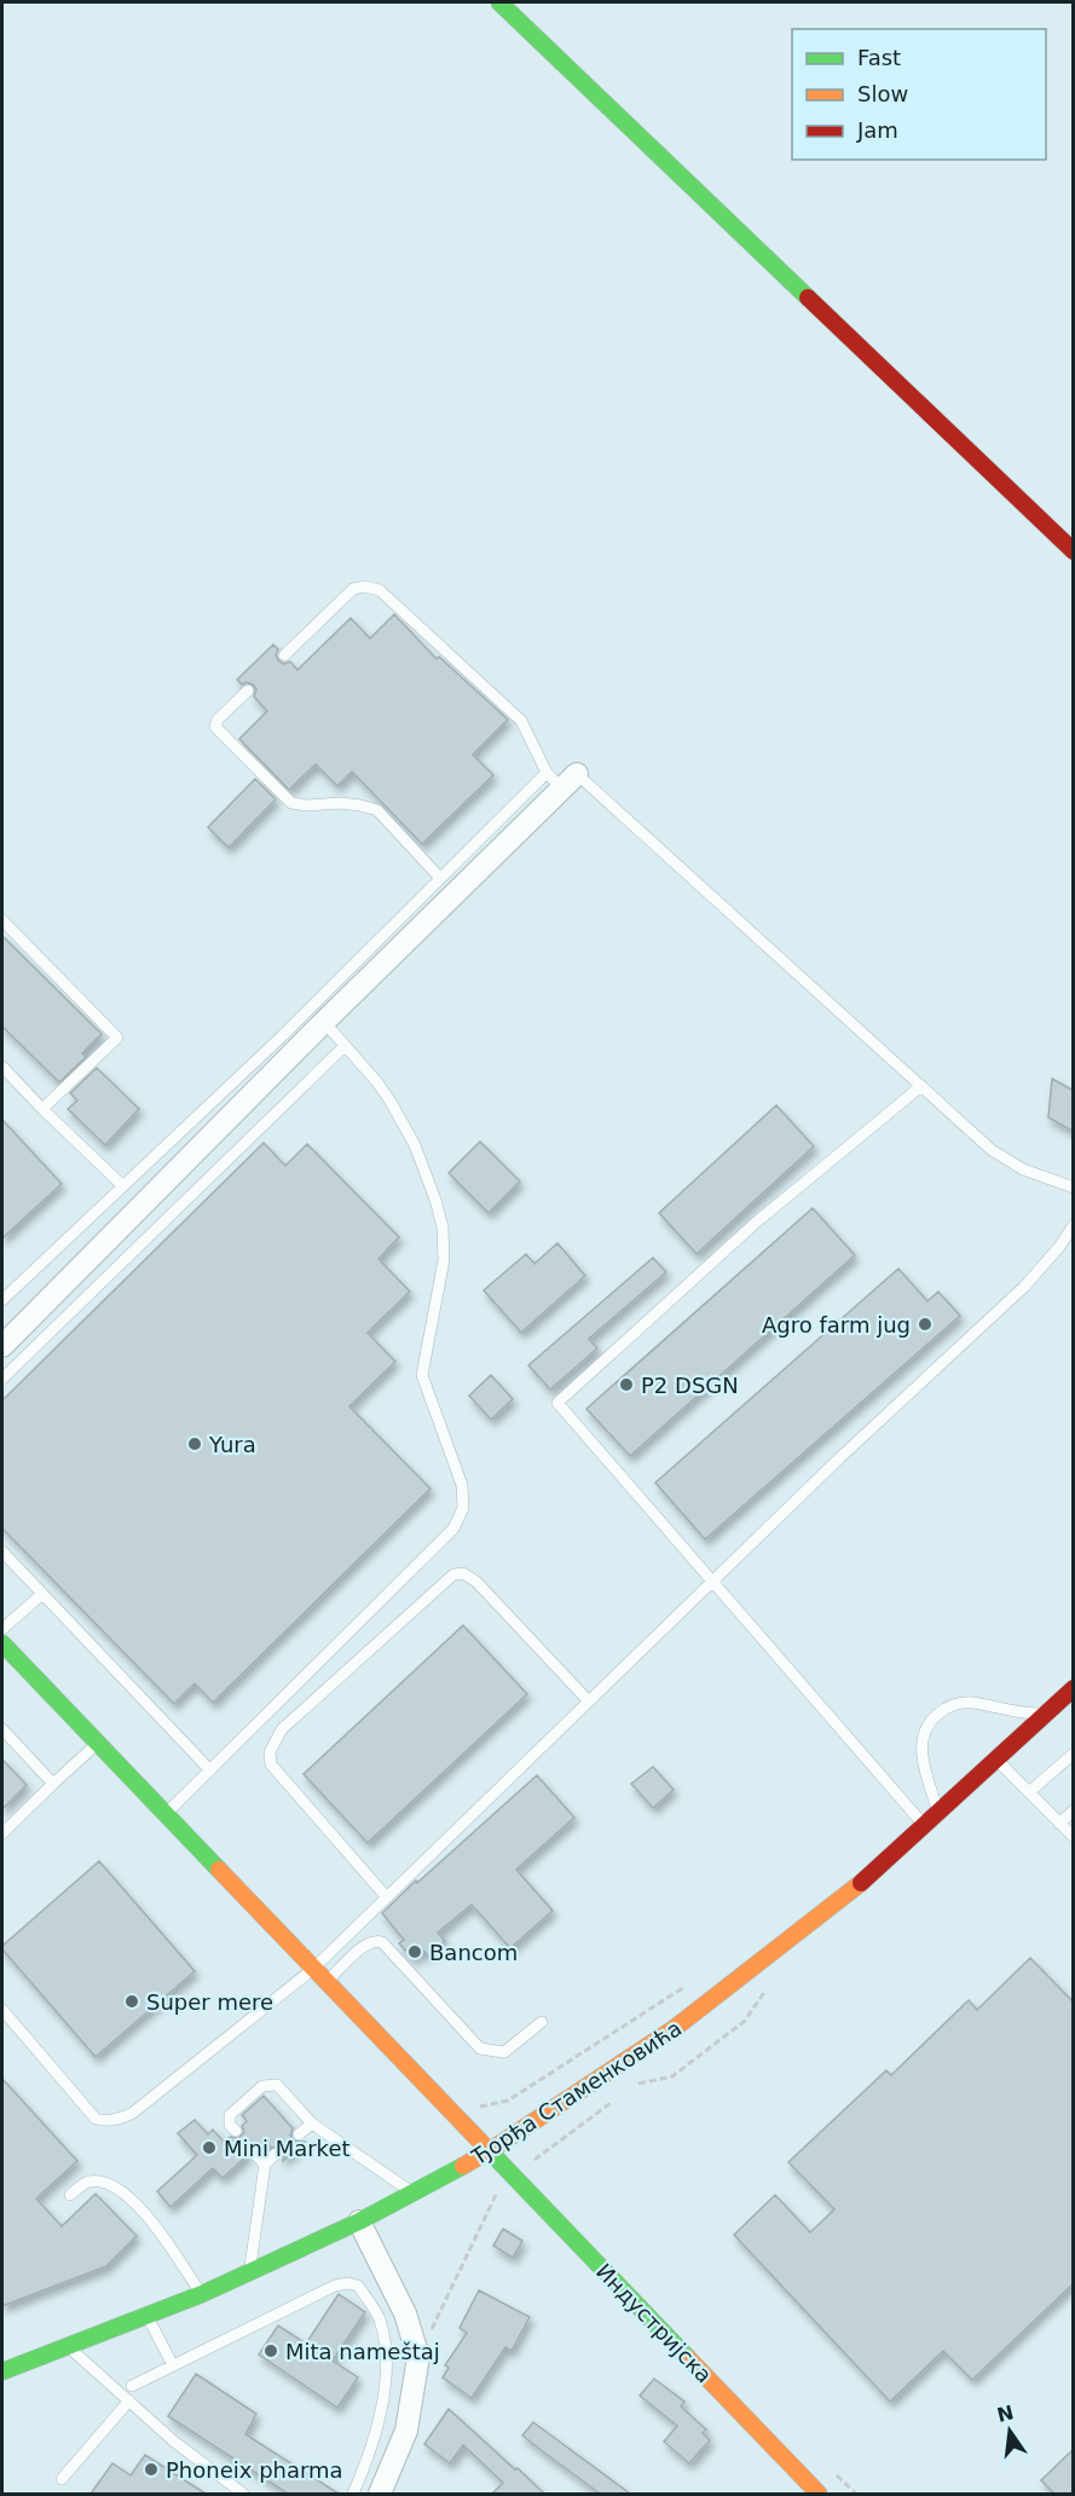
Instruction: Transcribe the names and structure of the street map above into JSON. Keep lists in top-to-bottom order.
{
  "streets": {
    "street": ["Ђорђа Стаменковића", "Индустријска"]
  },
  "crossings": [
    ["Ђорђа Стаменковића", "Индустријска"]
  ],
  "places": [
    "Agro farm jug",
    "P2 DSGN",
    "Yura",
    "Bancom",
    "Super mere",
    "Mini Market",
    "Mita nameštaj",
    "Phoneix pharma"
  ],
  "legend": ["Fast", "Slow", "Jam"],
  "north": "top"
}
